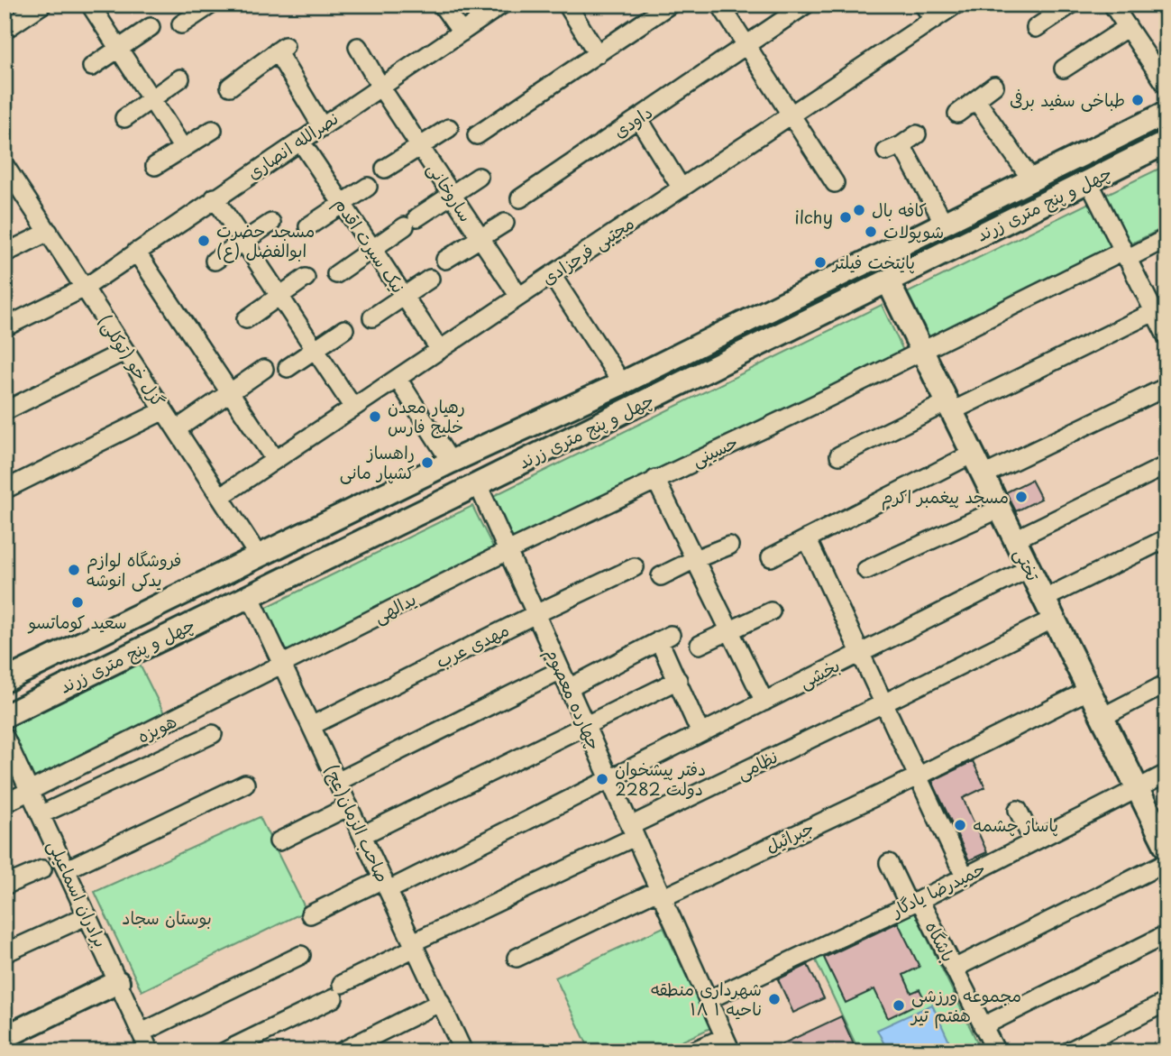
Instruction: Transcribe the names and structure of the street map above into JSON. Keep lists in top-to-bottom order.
{
  "streets": {
    "main road": ["چهل و پنج متری زرند", "تختی"],
    "street": [
      "داودی",
      "نصرالله انصاری",
      "ساروخانی",
      "نیک سیرت اقدم",
      "مجتبی فرحزادی",
      "گزل خو (توکلی)",
      "حسینی",
      "یدالهی",
      "مهدی عرب",
      "بخشی",
      "چهارده معصوم",
      "هویزه",
      "نظامی",
      "صاحب الزمان(عج)",
      "جبرائیل",
      "حمیدرضا یادگار",
      "برادران اسماعیلی",
      "باشگاه"
    ]
  },
  "crossings": [
    ["نصرالله انصاری", "ساروخانی"],
    ["نصرالله انصاری", "نیک سیرت اقدم"],
    ["نصرالله انصاری", "گزل خو (توکلی)"],
    ["ساروخانی", "مجتبی فرحزادی"],
    ["چهل و پنج متری زرند", "گزل خو (توکلی)"],
    ["چهل و پنج متری زرند", "تختی"],
    ["چهل و پنج متری زرند", "چهارده معصوم"],
    ["چهل و پنج متری زرند", "صاحب الزمان(عج)"],
    ["نیک سیرت اقدم", "مجتبی فرحزادی"],
    ["مجتبی فرحزادی", "گزل خو (توکلی)"],
    ["حسینی", "تختی"],
    ["حسینی", "یدالهی"],
    ["حسینی", "چهارده معصوم"],
    ["تختی", "بخشی"],
    ["تختی", "نظامی"],
    ["تختی", "جبرائیل"],
    ["تختی", "حمیدرضا یادگار"],
    ["یدالهی", "چهارده معصوم"],
    ["یدالهی", "هویزه"],
    ["یدالهی", "صاحب الزمان(عج)"],
    ["مهدی عرب", "چهارده معصوم"],
    ["مهدی عرب", "صاحب الزمان(عج)"],
    ["بخشی", "چهارده معصوم"],
    ["بخشی", "صاحب الزمان(عج)"],
    ["چهارده معصوم", "نظامی"],
    ["چهارده معصوم", "جبرائیل"],
    ["چهارده معصوم", "حمیدرضا یادگار"],
    ["هویزه", "صاحب الزمان(عج)"],
    ["هویزه", "برادران اسماعیلی"],
    ["نظامی", "صاحب الزمان(عج)"],
    ["حمیدرضا یادگار", "باشگاه"]
  ],
  "parks": ["بوستان سجاد"],
  "places": [
    "طباخی سفید برفی",
    "کافه بال",
    "ilchy",
    "شوپولات",
    "مسجد حضرت ابوالفضل (ع)",
    "پایتخت فیلتر",
    "رهیار معدن خلیج فارس",
    "راهساز کشپار مانی",
    "مسجد پیغمبر اکرم",
    "فروشگاه لوازم یدکی انوشه",
    "سعید کوماتسو",
    "دفتر پیشخوان دولت 2282",
    "پاساژ چشمه",
    "شهرداری منطقه ۱۸ ناحیه ۱",
    "مجموعه ورزشی هفتم تیر"
  ]
}
